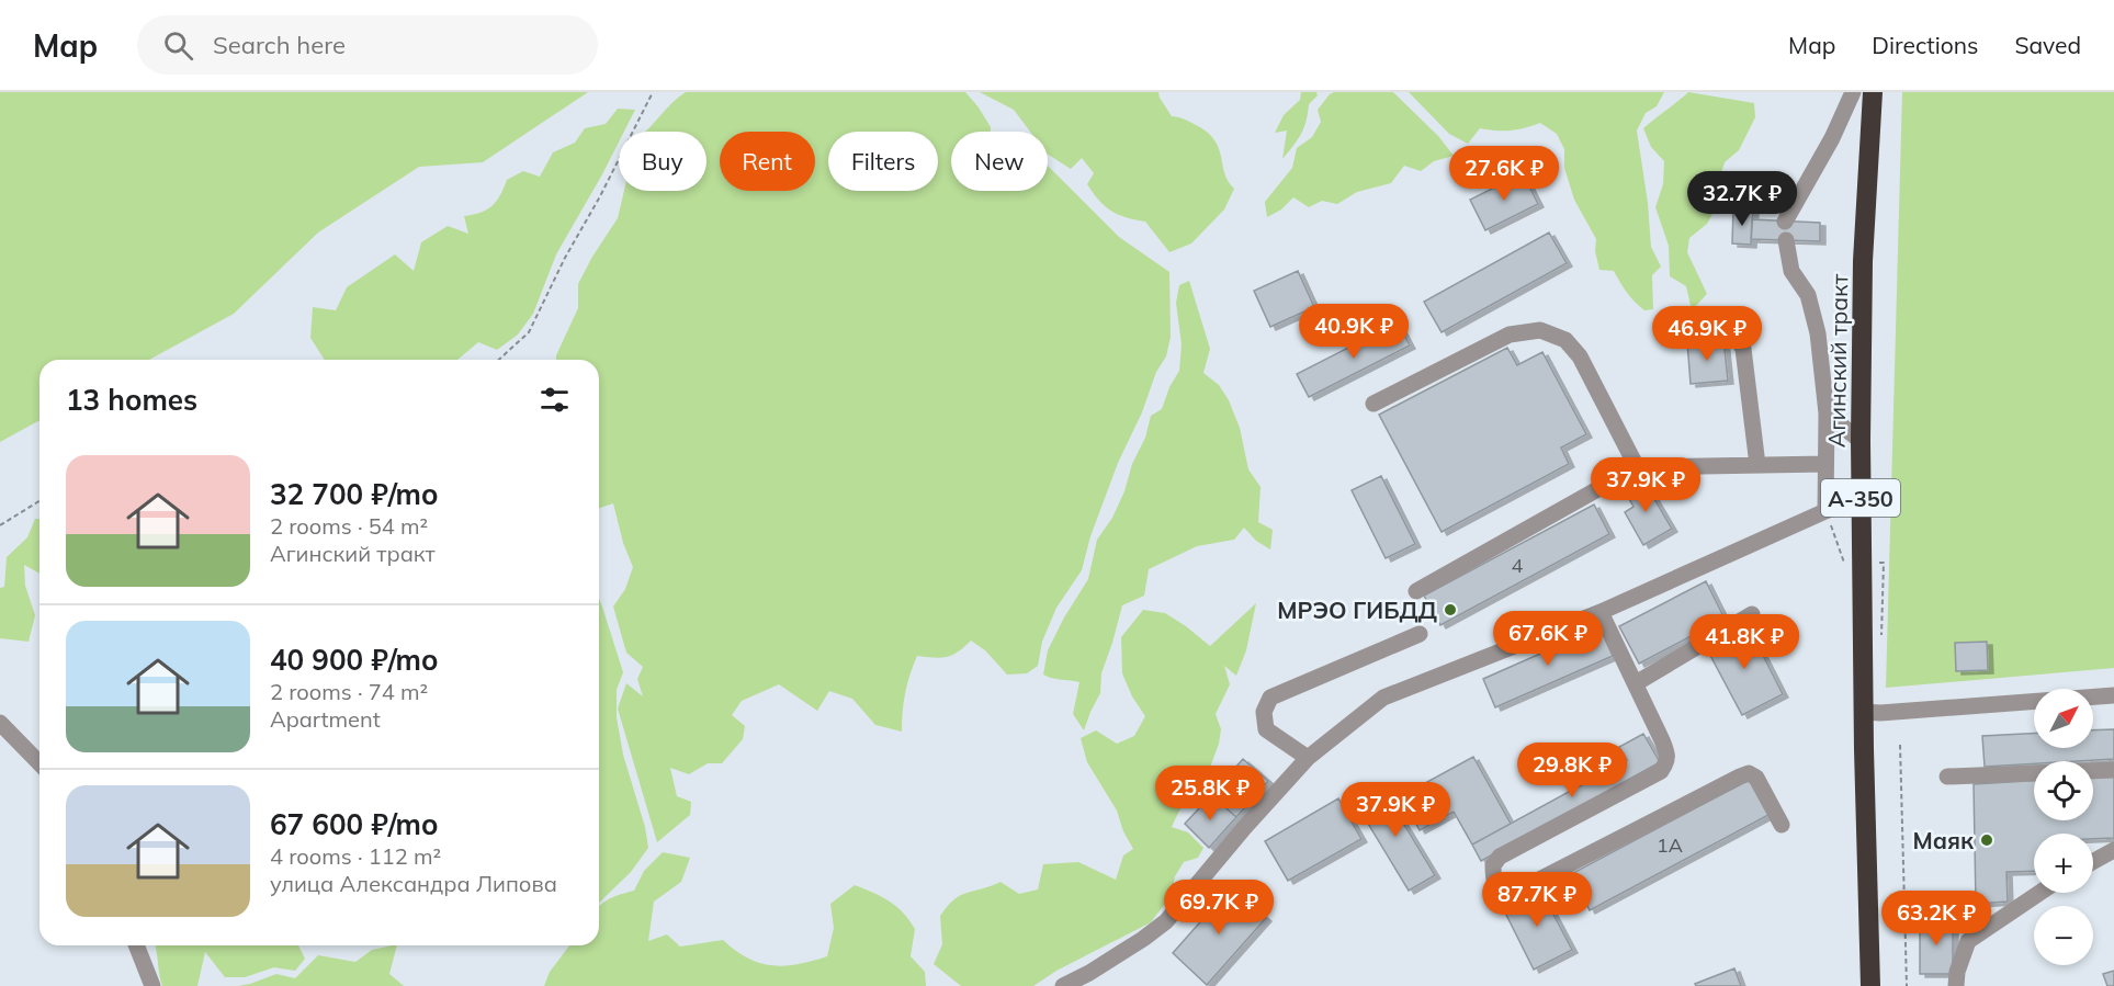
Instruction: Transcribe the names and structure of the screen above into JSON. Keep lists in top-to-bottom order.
{
  "streets": {
    "highway": ["Агинский тракт", "А-350"]
  },
  "places": ["МРЭО ГИБДД", "Маяк"],
  "house_numbers": ["4", "1А"],
  "north": "top right",
  "page": {
    "header": "Map",
    "search": "Search here",
    "nav": ["Map", "Directions", "Saved"],
    "chip": [
      "Buy",
      "Rent",
      "Filters",
      "New"
    ],
    "price": [
      "27.6K ₽",
      "32.7K ₽",
      "40.9K ₽",
      "46.9K ₽",
      "37.9K ₽",
      "67.6K ₽",
      "41.8K ₽",
      "29.8K ₽",
      "25.8K ₽",
      "37.9K ₽",
      "87.7K ₽",
      "69.7K ₽",
      "63.2K ₽"
    ],
    "heading": "13 homes",
    "list": [
      {
        "name": "32 700 ₽/mo",
        "note": "2 rooms · 54 m² · Агинский тракт"
      },
      {
        "name": "40 900 ₽/mo",
        "note": "2 rooms · 74 m² · Apartment"
      },
      {
        "name": "67 600 ₽/mo",
        "note": "4 rooms · 112 m² · улица Александра Липова"
      }
    ],
    "map_buttons": ["+", "−"]
  }
}
